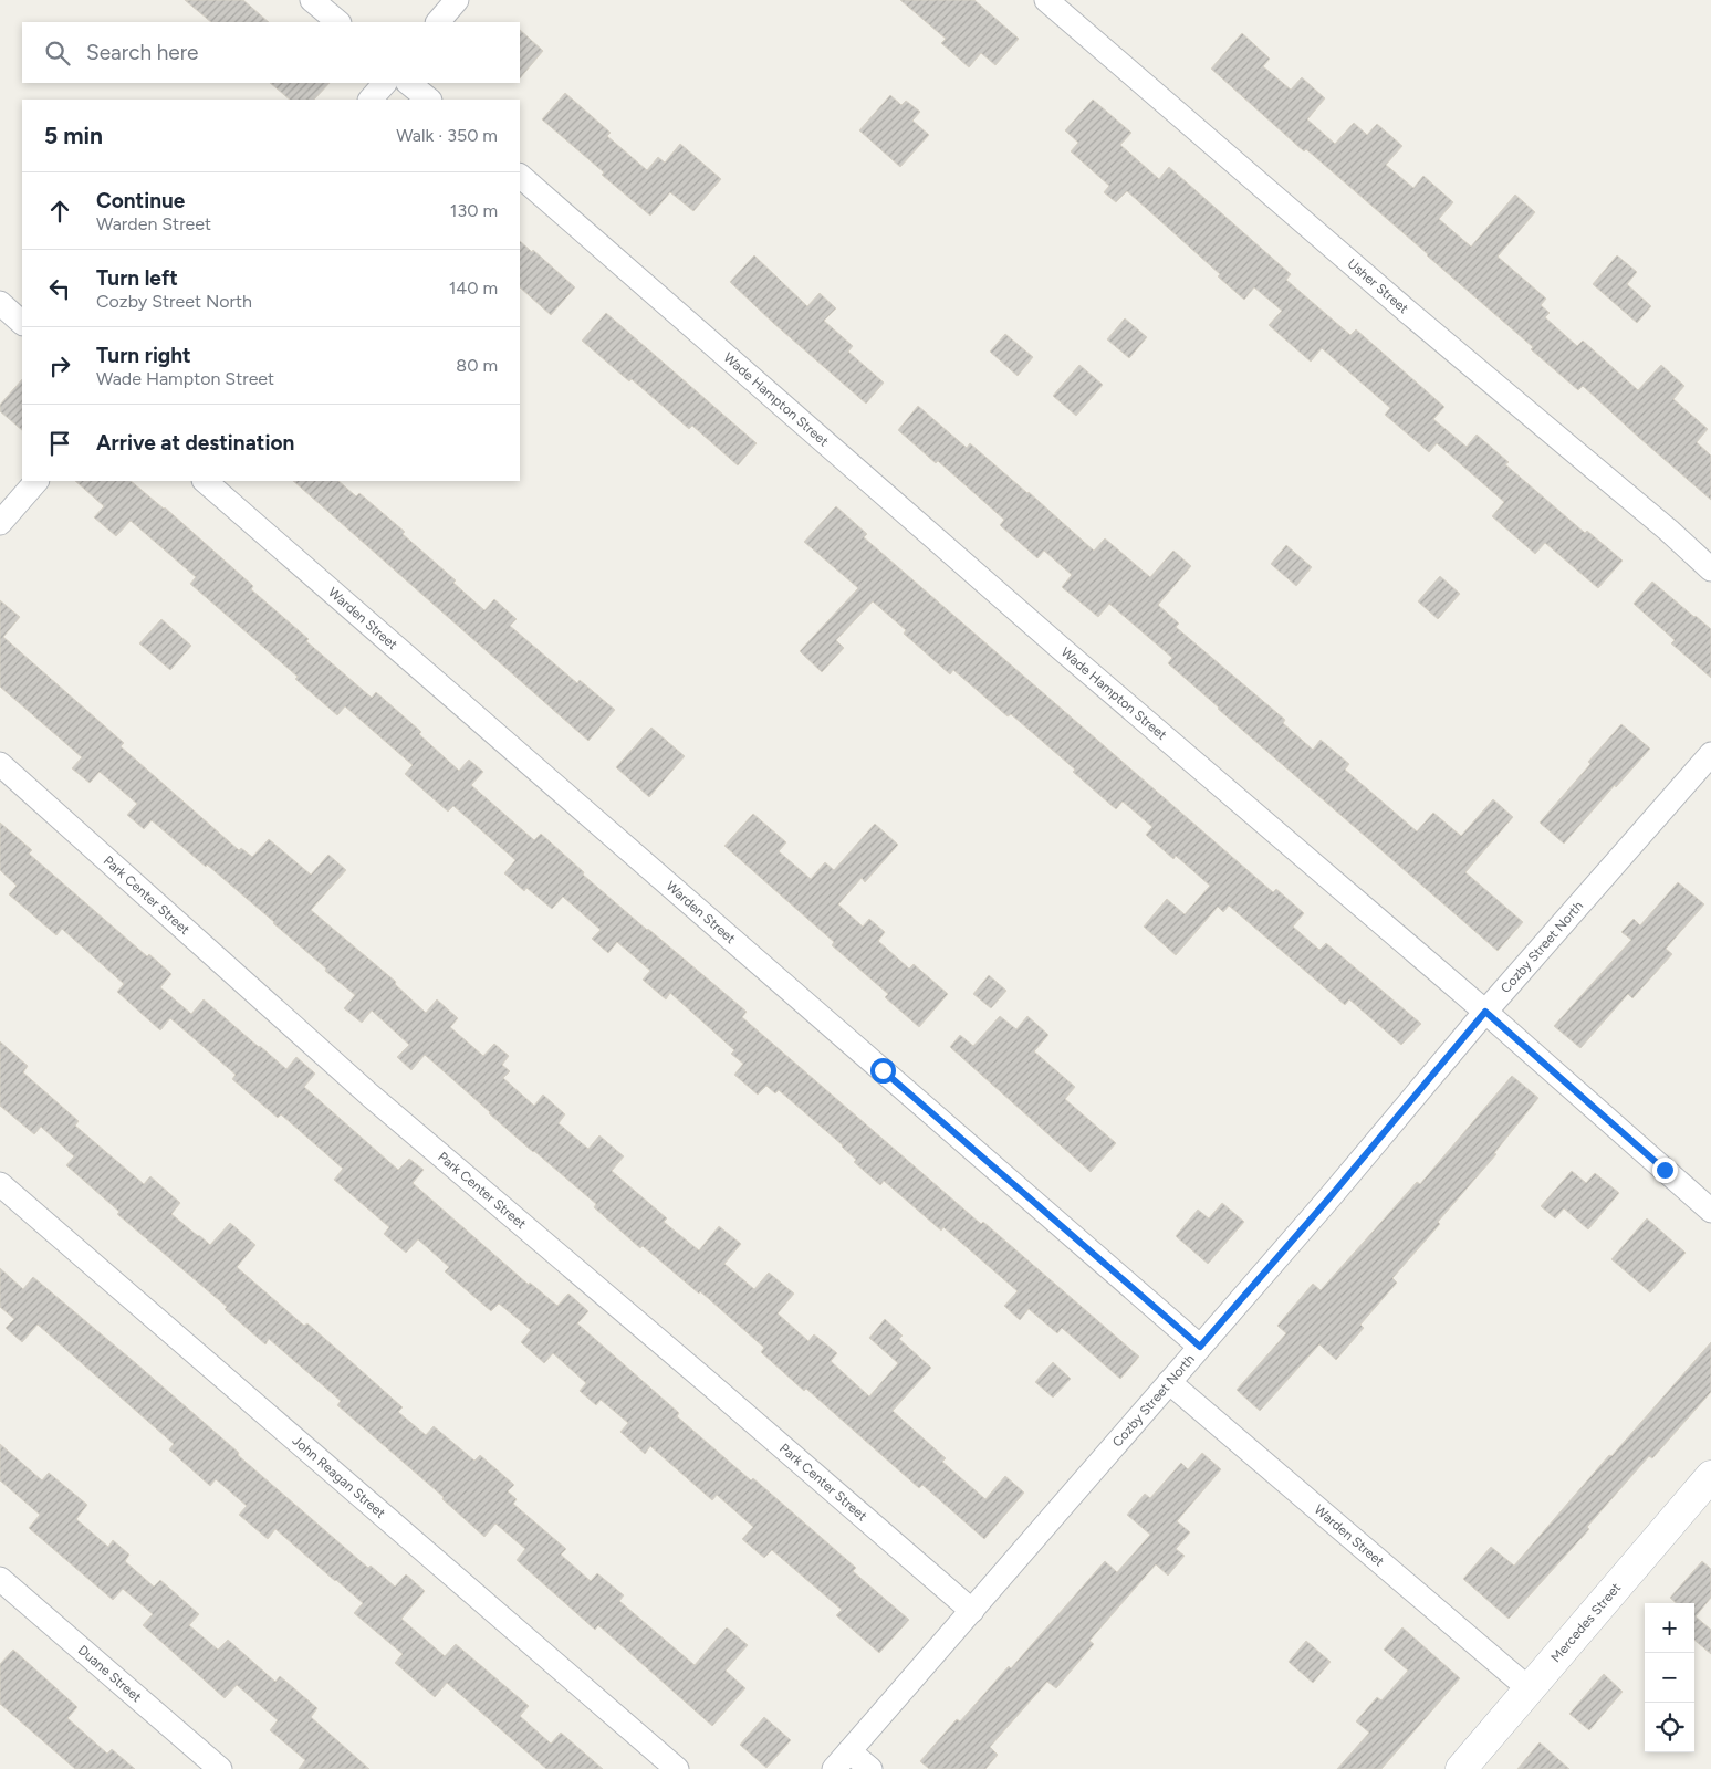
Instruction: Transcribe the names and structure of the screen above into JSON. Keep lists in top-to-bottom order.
{
  "streets": {
    "street": [
      "Usher Street",
      "Wade Hampton Street",
      "Warden Street",
      "Park Center Street",
      "Cozby Street North",
      "John Reagan Street",
      "Mercedes Street",
      "Duane Street"
    ]
  },
  "crossings": [
    ["Wade Hampton Street", "Cozby Street North"],
    ["Warden Street", "Cozby Street North"],
    ["Warden Street", "Mercedes Street"],
    ["Park Center Street", "Cozby Street North"]
  ],
  "page": {
    "search": "Search here",
    "heading": ["5 min", "Walk · 350 m"],
    "list": [
      ["Continue", "Warden Street", "130 m"],
      ["Turn left", "Cozby Street North", "140 m"],
      ["Turn right", "Wade Hampton Street", "80 m"],
      "Arrive at destination"
    ],
    "map_buttons": ["+", "−"]
  }
}
